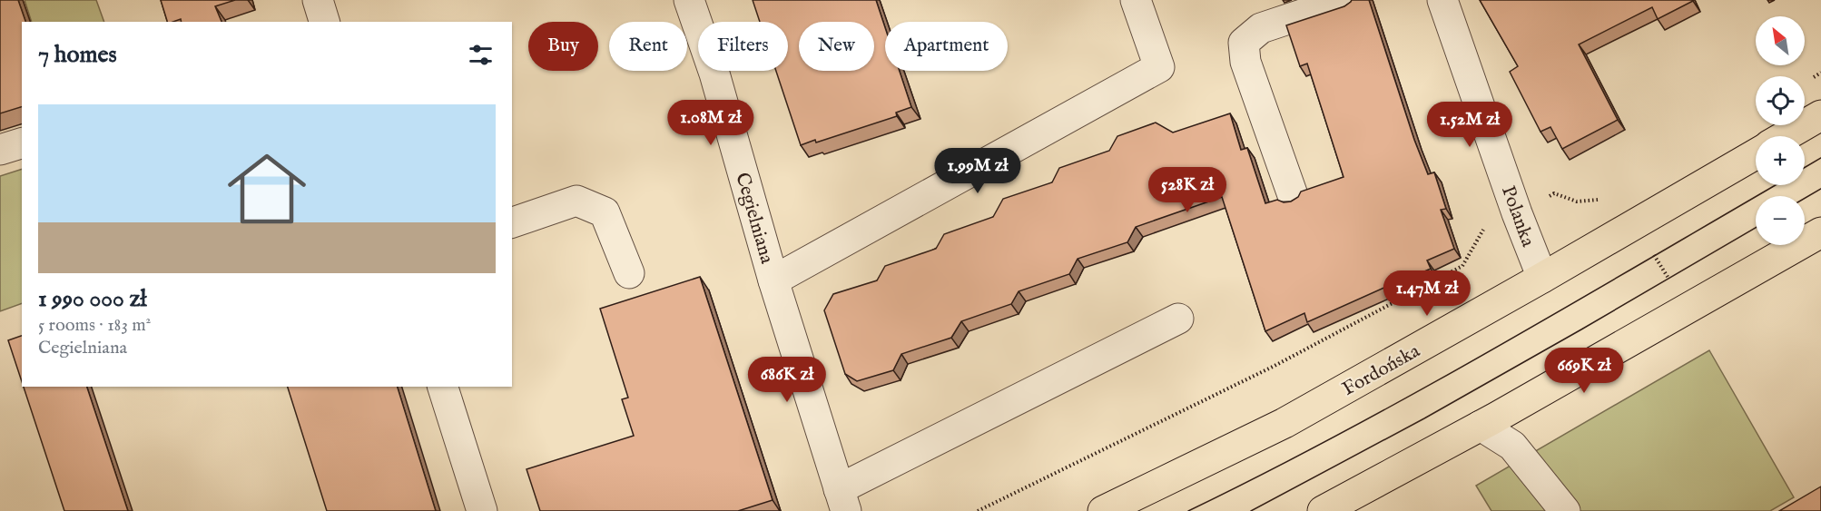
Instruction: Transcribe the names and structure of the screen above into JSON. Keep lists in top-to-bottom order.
{
  "streets": {
    "main road": ["Fordońska"],
    "street": ["Polanka", "Cegielniana"]
  },
  "crossings": [
    ["Polanka", "Fordońska"]
  ],
  "north": "top left",
  "page": {
    "map_buttons": ["+", "−"],
    "chip": [
      "Buy",
      "Rent",
      "Filters",
      "New",
      "Apartment"
    ],
    "heading": "7 homes",
    "list": [
      {
        "name": "1 990 000 zł",
        "note": "5 rooms · 183 m² · Cegielniana"
      }
    ],
    "price": [
      "1.08M zł",
      "1.52M zł",
      "1.99M zł",
      "528K zł",
      "1.47M zł",
      "669K zł",
      "686K zł"
    ]
  }
}
